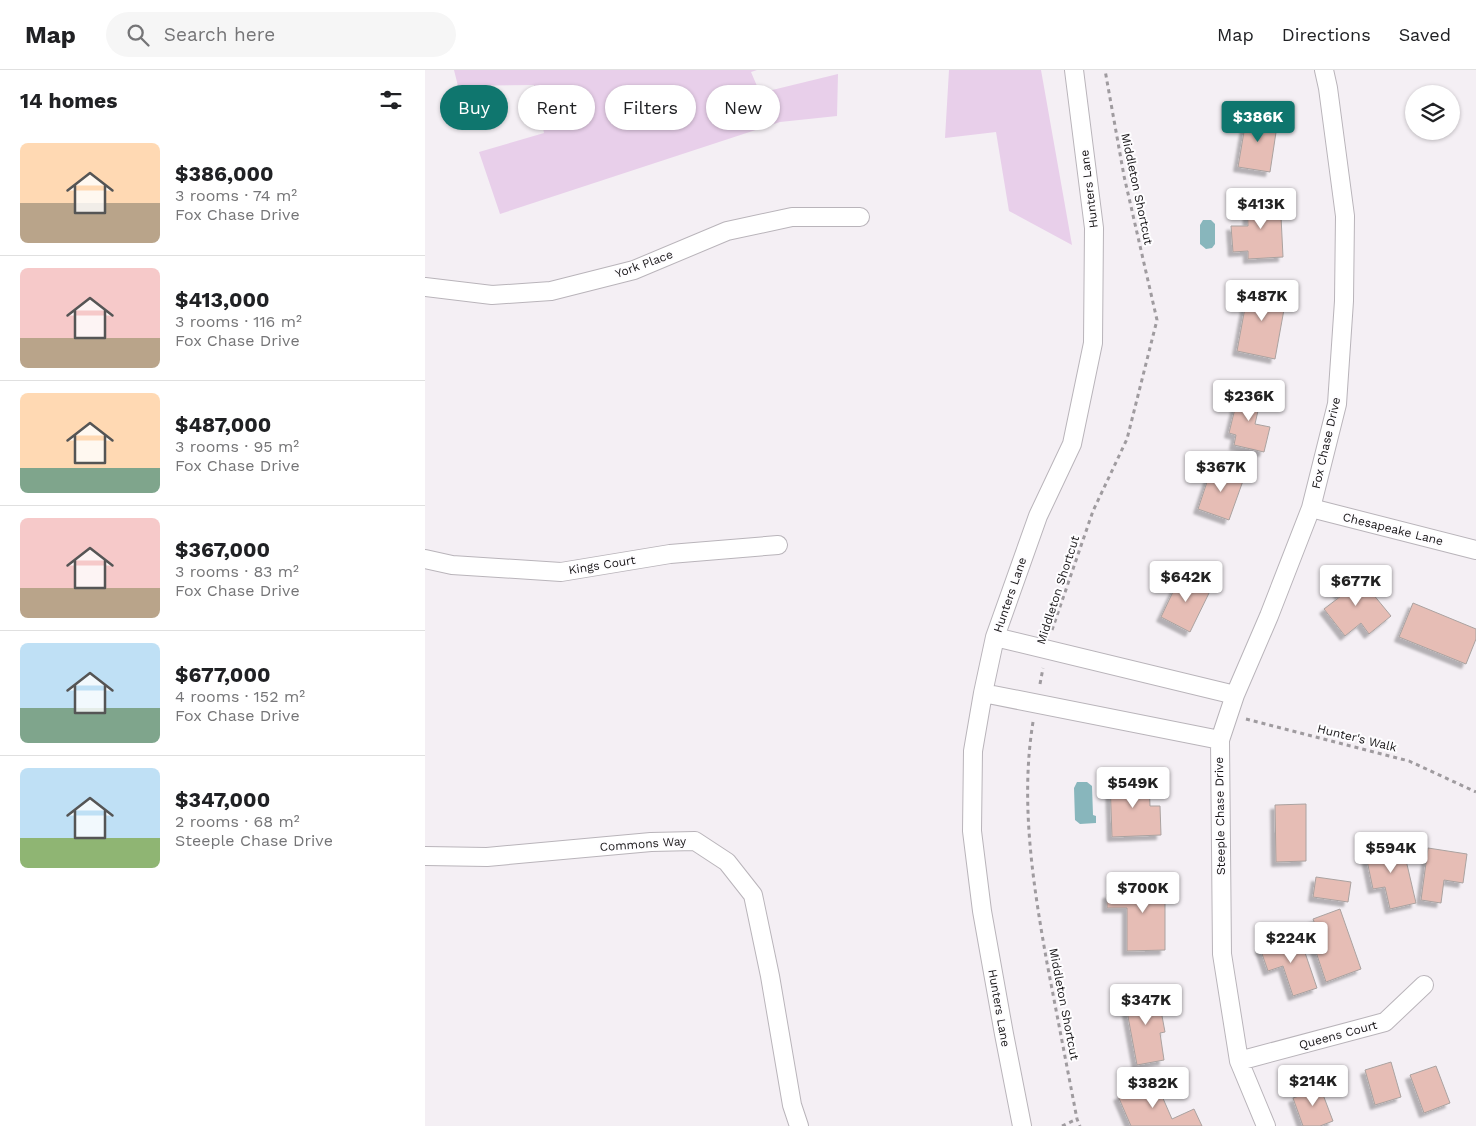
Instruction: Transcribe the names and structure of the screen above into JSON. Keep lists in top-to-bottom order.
{
  "streets": {
    "street": [
      "Hunters Lane",
      "York Place",
      "Fox Chase Drive",
      "Chesapeake Lane",
      "Kings Court",
      "Steeple Chase Drive",
      "Commons Way",
      "Queens Court"
    ],
    "path": ["Middleton Shortcut", "Hunter's Walk"]
  },
  "crossings": [
    ["Hunters Lane", "Steeple Chase Drive"],
    ["Middleton Shortcut", "Steeple Chase Drive"],
    ["Fox Chase Drive", "Chesapeake Lane"],
    ["Fox Chase Drive", "Hunter's Walk"],
    ["Fox Chase Drive", "Steeple Chase Drive"],
    ["Steeple Chase Drive", "Queens Court"]
  ],
  "page": {
    "header": "Map",
    "search": "Search here",
    "nav": ["Map", "Directions", "Saved"],
    "heading": "14 homes",
    "chip": [
      "Buy",
      "Rent",
      "Filters",
      "New"
    ],
    "price": [
      "$386K",
      "$413K",
      "$487K",
      "$236K",
      "$367K",
      "$642K",
      "$677K",
      "$549K",
      "$594K",
      "$700K",
      "$224K",
      "$347K",
      "$214K",
      "$382K"
    ],
    "list": [
      {
        "name": "$386,000",
        "note": "3 rooms · 74 m² · Fox Chase Drive"
      },
      {
        "name": "$413,000",
        "note": "3 rooms · 116 m² · Fox Chase Drive"
      },
      {
        "name": "$487,000",
        "note": "3 rooms · 95 m² · Fox Chase Drive"
      },
      {
        "name": "$367,000",
        "note": "3 rooms · 83 m² · Fox Chase Drive"
      },
      {
        "name": "$677,000",
        "note": "4 rooms · 152 m² · Fox Chase Drive"
      },
      {
        "name": "$347,000",
        "note": "2 rooms · 68 m² · Steeple Chase Drive"
      }
    ]
  }
}
